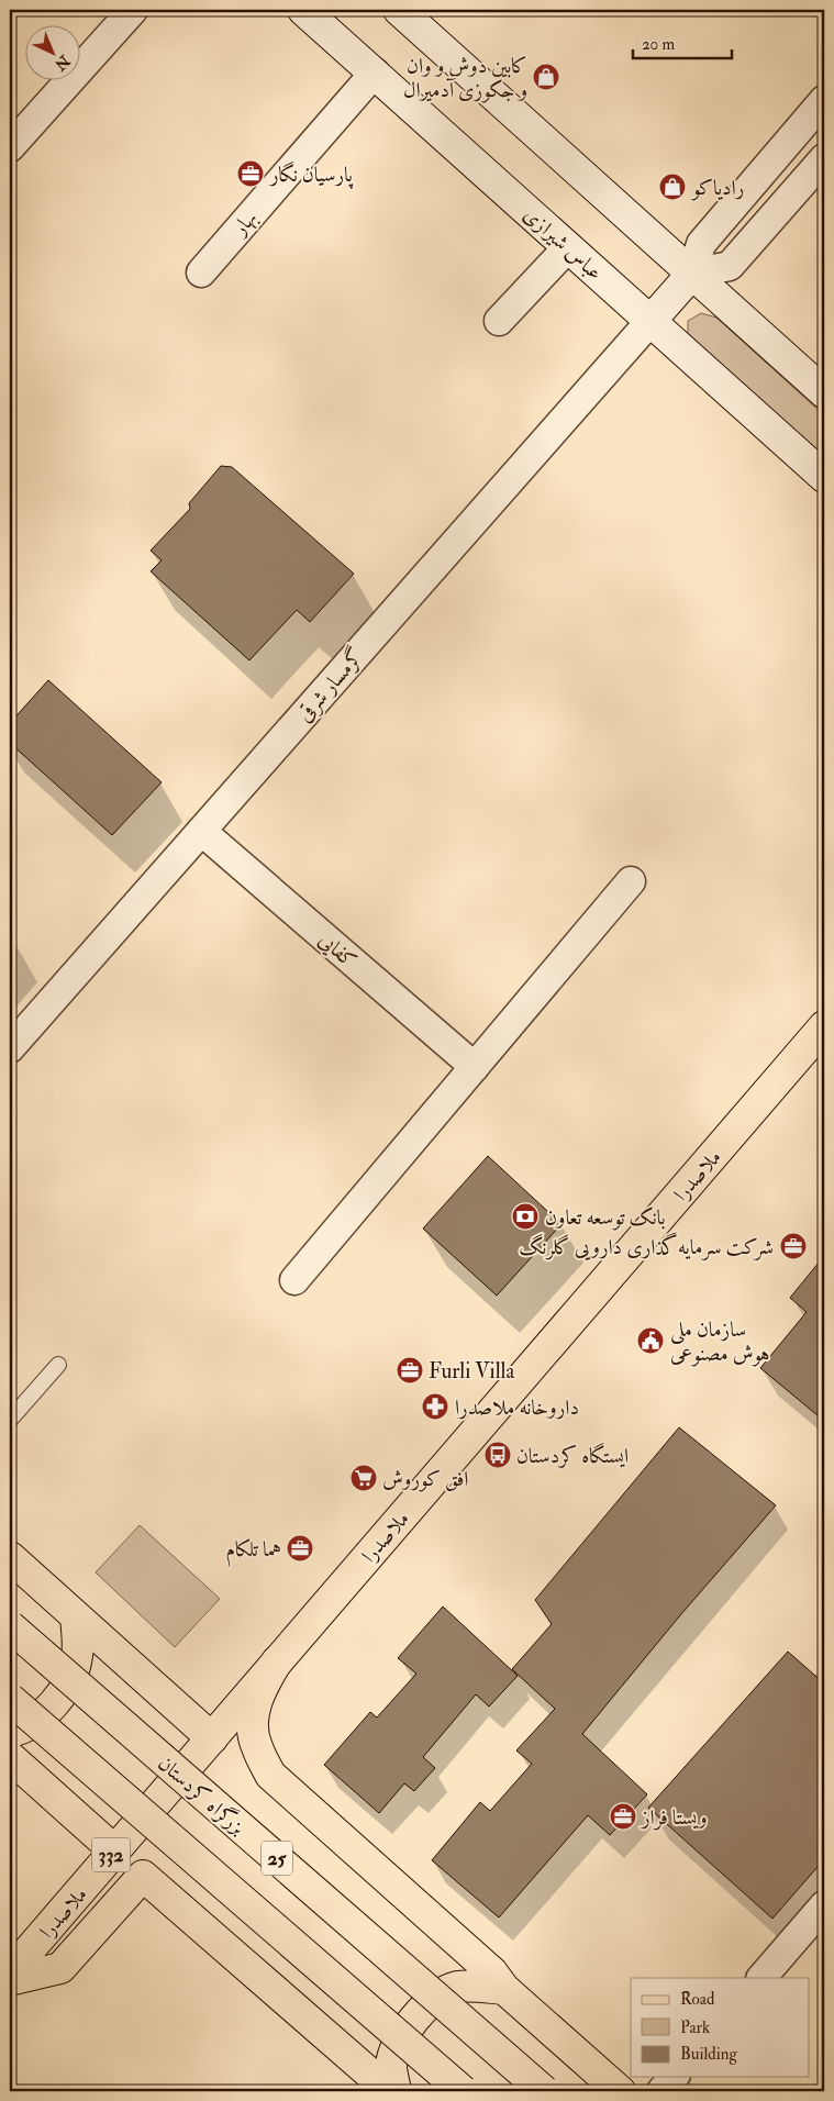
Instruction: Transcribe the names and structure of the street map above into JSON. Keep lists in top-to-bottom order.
{
  "streets": {
    "main road": [
      "عباس شیرازی",
      "ملاصدرا",
      "بزرگراه کردستان",
      "332",
      "25"
    ],
    "street": ["بهار", "گرمسار شرقی", "کفایی"]
  },
  "crossings": [
    ["بهار", "عباس شیرازی"],
    ["عباس شیرازی", "گرمسار شرقی"],
    ["گرمسار شرقی", "کفایی"]
  ],
  "places": {
    "shop": ["کابین دوش و وان و جکوزی آدمیرال", "رادیاکو"],
    "office": [
      "پارسیان نگار",
      "شرکت سرمایه‌گذاری دارویی گلرنگ",
      "Furli Villa",
      "هما تلکام",
      "ویستا فراز"
    ],
    "bank": ["بانک توسعه تعاون"],
    "public building": ["سازمان ملی هوش مصنوعی"],
    "pharmacy": ["داروخانه ملاصدرا"],
    "bus stop": ["ایستگاه کردستان"],
    "supermarket": ["افق کوروش"]
  },
  "legend": ["Road", "Park", "Building"],
  "scale_bar": "20 m",
  "north": "bottom right"
}
